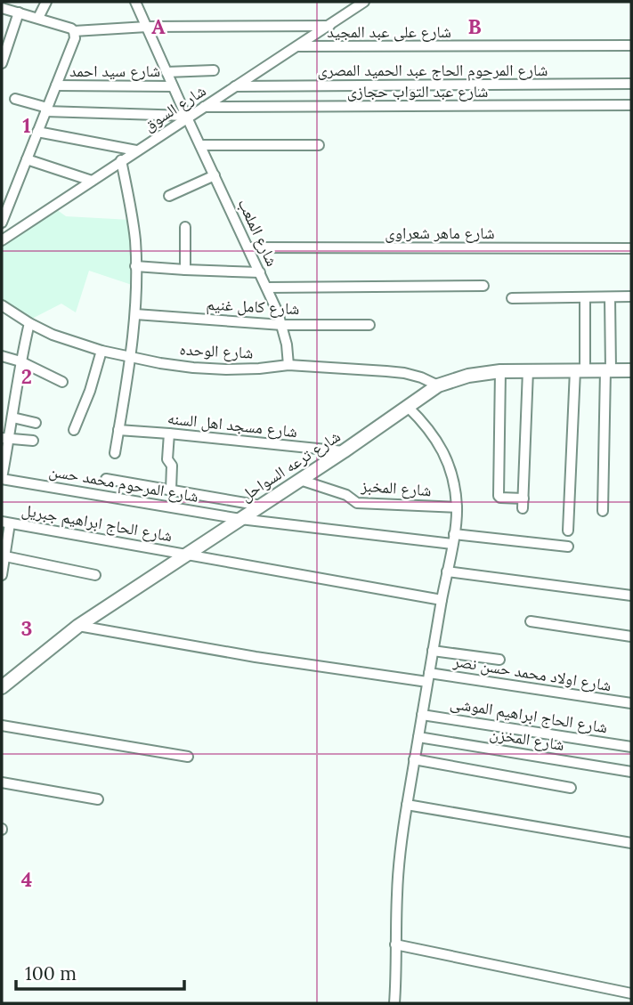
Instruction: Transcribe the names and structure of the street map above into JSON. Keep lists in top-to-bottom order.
{
  "streets": {
    "main road": ["شارع ترعه السواحل"],
    "street": [
      "شارع على عبد المجيد",
      "شارع المرحوم الحاج عبد الحميد المصرى",
      "شارع سيد احمد",
      "شارع عبد التواب حجازى",
      "شارع السوق",
      "شارع الملعب",
      "شارع ماهر شعراوى",
      "شارع كامل غنيم",
      "شارع الوحده",
      "شارع مسجد اهل السنه",
      "شارع المرحوم محمد حسن",
      "شارع المخبز",
      "شارع الحاج ابراهيم جبريل",
      "شارع اولاد محمد حسن نصر",
      "شارع الحاج ابراهيم الموشى",
      "شارع المخزن"
    ]
  },
  "crossings": [
    ["شارع على عبد المجيد", "شارع السوق"],
    ["شارع المرحوم الحاج عبد الحميد المصرى", "شارع السوق"],
    ["شارع سيد احمد", "شارع الملعب"],
    ["شارع عبد التواب حجازى", "شارع السوق"],
    ["شارع السوق", "شارع الملعب"],
    ["شارع الملعب", "شارع ماهر شعراوى"],
    ["شارع الملعب", "شارع كامل غنيم"],
    ["شارع الملعب", "شارع الوحده"],
    ["شارع الوحده", "شارع ترعه السواحل"],
    ["شارع مسجد اهل السنه", "شارع ترعه السواحل"],
    ["شارع ترعه السواحل", "شارع المرحوم محمد حسن"],
    ["شارع ترعه السواحل", "شارع المخبز"],
    ["شارع ترعه السواحل", "شارع الحاج ابراهيم جبريل"],
    ["شارع ترعه السواحل", "شارع اولاد محمد حسن نصر"]
  ],
  "scale_bar": "100 m",
  "grid": {
    "columns": ["A", "B"],
    "rows": [
      "1",
      "2",
      "3",
      "4"
    ]
  }
}
